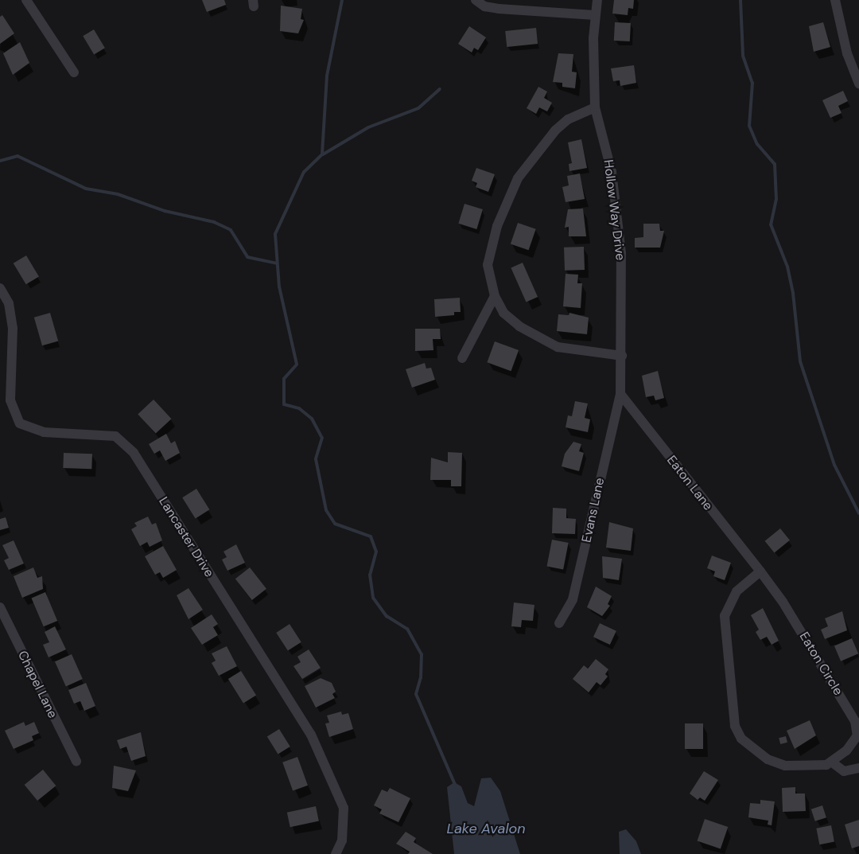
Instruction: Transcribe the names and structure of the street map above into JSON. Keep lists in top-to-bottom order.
{
  "streets": {
    "street": [
      "Hollow Way Drive",
      "Eaton Lane",
      "Evans Lane",
      "Lancaster Drive",
      "Eaton Circle",
      "Chapel Lane"
    ]
  },
  "crossings": [
    ["Hollow Way Drive", "Eaton Lane"],
    ["Hollow Way Drive", "Evans Lane"],
    ["Eaton Lane", "Evans Lane"],
    ["Eaton Lane", "Eaton Circle"]
  ],
  "water": ["Lake Avalon"]
}
